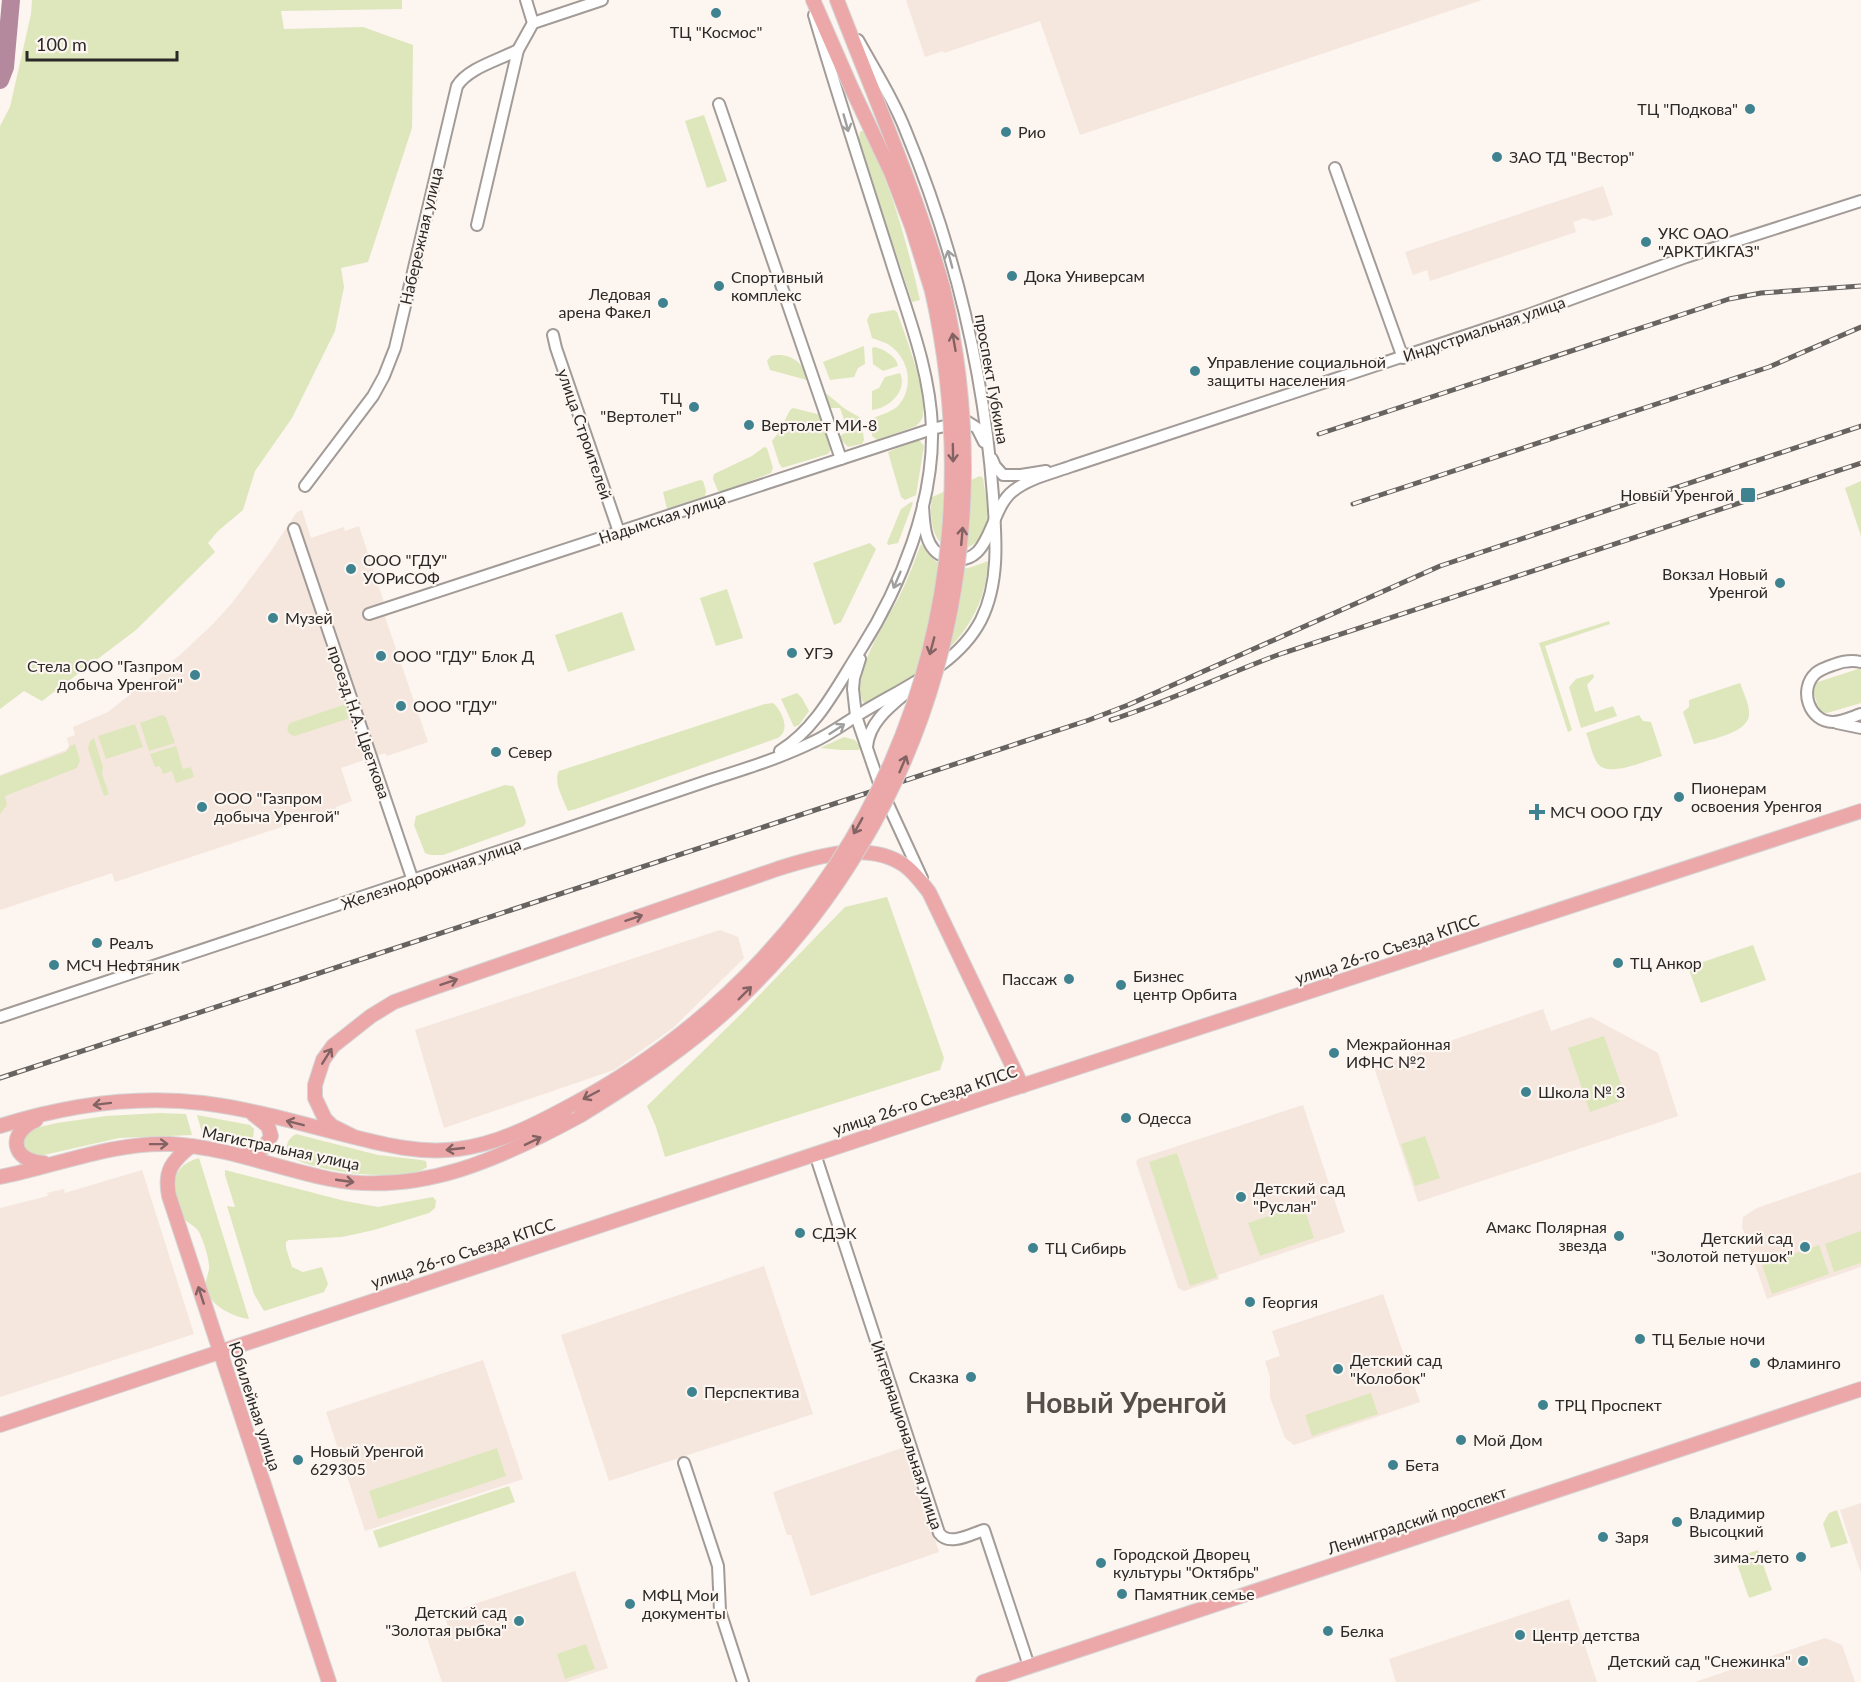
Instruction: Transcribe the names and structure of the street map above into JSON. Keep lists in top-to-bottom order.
{
  "streets": {
    "main road": [
      "проспект Губкина",
      "улица 26-го Съезда КПСС",
      "Магистральная улица",
      "Юбилейная улица",
      "Ленинградский проспект"
    ],
    "street": [
      "Набережная улица",
      "Индустриальная улица",
      "улица Строителей",
      "Надымская улица",
      "проезд Н.А. Цветкова",
      "Железнодорожная улица",
      "Интернациональная улица"
    ]
  },
  "crossings": [
    ["Индустриальная улица", "проспект Губкина"],
    ["Индустриальная улица", "Надымская улица"],
    ["проспект Губкина", "Надымская улица"],
    ["проспект Губкина", "Железнодорожная улица"],
    ["проспект Губкина", "Магистральная улица"],
    ["улица Строителей", "Надымская улица"],
    ["проезд Н.А. Цветкова", "Железнодорожная улица"],
    ["улица 26-го Съезда КПСС", "Юбилейная улица"],
    ["улица 26-го Съезда КПСС", "Интернациональная улица"],
    ["Магистральная улица", "Юбилейная улица"],
    ["Интернациональная улица", "Ленинградский проспект"]
  ],
  "one_way": ["Юбилейная улица"],
  "districts": ["Новый Уренгой"],
  "places": {
    "other": [
      "ТЦ \"Космос\"",
      "ТЦ \"Подкова\"",
      "Рио",
      "ЗАО ТД \"Вестор\"",
      "УКС ОАО \"АРКТИКГАЗ\"",
      "Дока Универсам",
      "Спортивный комплекс",
      "Ледовая арена Факел",
      "Управление социальной защиты населения",
      "ТЦ \"Вертолет\"",
      "Вертолет МИ-8",
      "ООО \"ГДУ\" УОРиСОФ",
      "Вокзал Новый Уренгой",
      "Музей",
      "УГЭ",
      "ООО \"ГДУ\" Блок Д",
      "Стела ООО \"Газпром добыча Уренгой\"",
      "ООО \"ГДУ\"",
      "Север",
      "Пионерам освоения Уренгоя",
      "ООО \"Газпром добыча Уренгой\"",
      "Реалъ",
      "ТЦ Анкор",
      "МСЧ Нефтяник",
      "Пассаж",
      "Бизнес центр Орбита",
      "Межрайонная ИФНС №2",
      "Школа № 3",
      "Одесса",
      "Детский сад \"Руслан\"",
      "СДЭК",
      "Амакс Полярная звезда",
      "Детский сад \"Золотой петушок\"",
      "ТЦ Сибирь",
      "Георгия",
      "ТЦ Белые ночи",
      "Фламинго",
      "Детский сад \"Колобок\"",
      "Сказка",
      "Перспектива",
      "ТРЦ Проспект",
      "Мой Дом",
      "Новый Уренгой 629305",
      "Бета",
      "Владимир Высоцкий",
      "Заря",
      "зима-лето",
      "Городской Дворец культуры \"Октябрь\"",
      "Памятник семье",
      "МФЦ Мои документы",
      "Детский сад \"Золотая рыбка\"",
      "Белка",
      "Центр детства",
      "Детский сад \"Снежинка\""
    ],
    "transit": ["Новый Уренгой"],
    "health": ["МСЧ ООО ГДУ"]
  },
  "scale_bar": "100 m"
}
